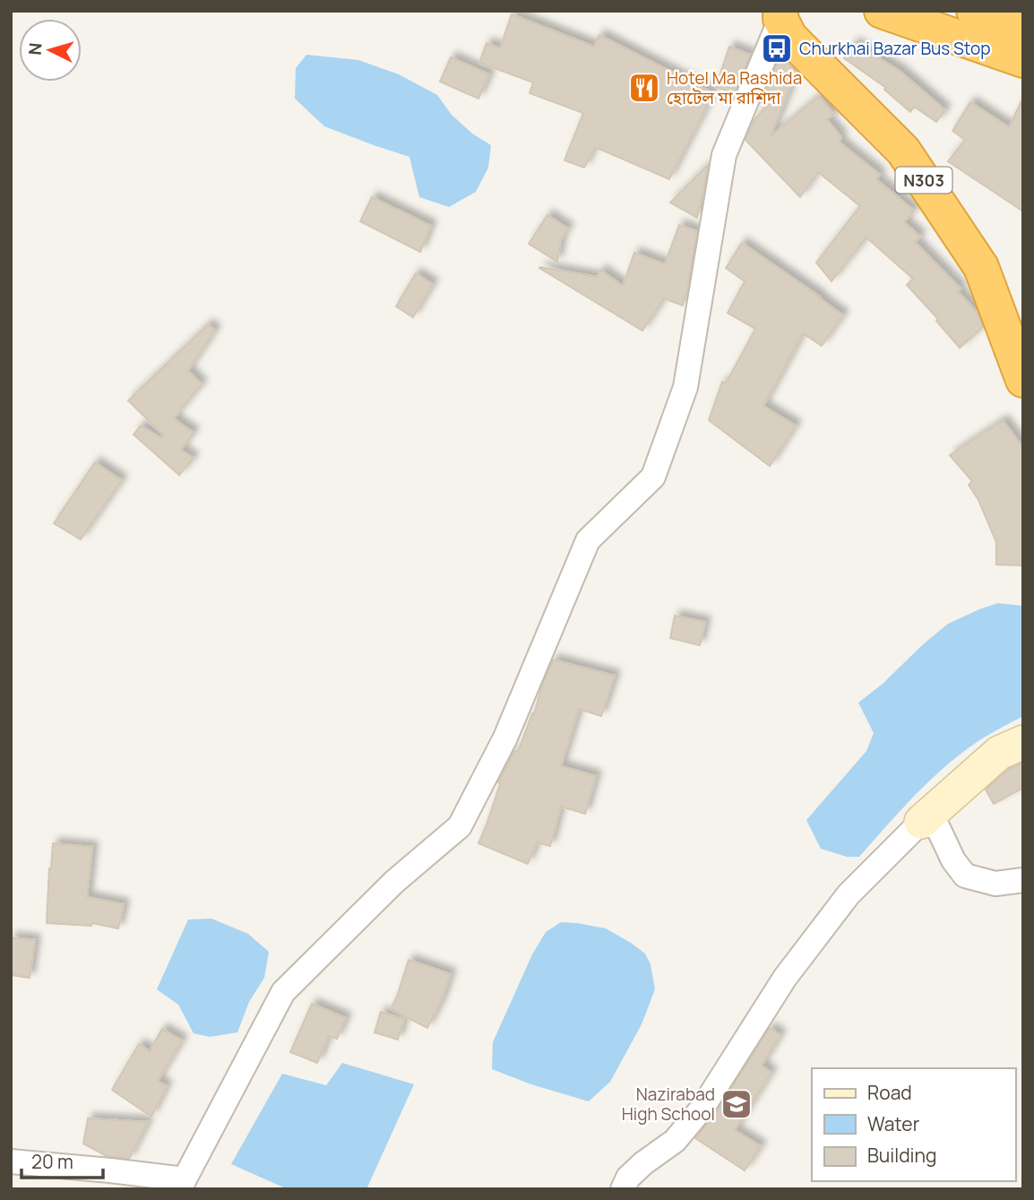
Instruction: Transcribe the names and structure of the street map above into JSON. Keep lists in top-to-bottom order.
{
  "streets": {
    "highway": ["N303"]
  },
  "places": {
    "bus stop": ["Churkhai Bazar Bus Stop"],
    "restaurant": ["Hotel Ma Rashida হোটেল মা রাশিদা"],
    "school or university": ["Nazirabad High School"]
  },
  "legend": ["Road", "Water", "Building"],
  "scale_bar": "20 m",
  "north": "left"
}
